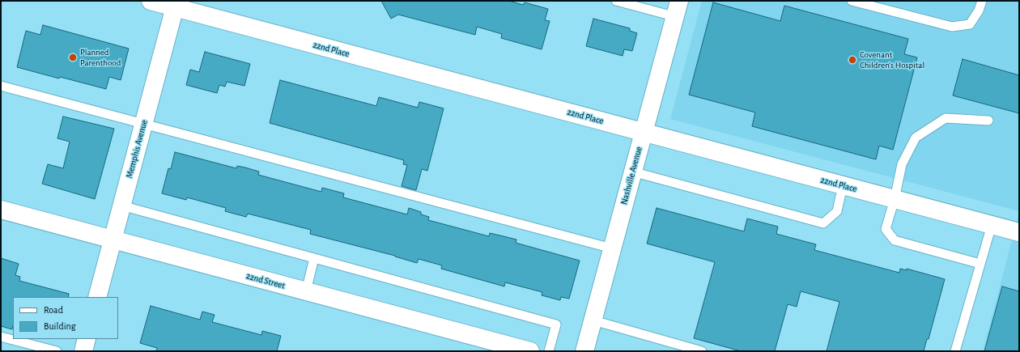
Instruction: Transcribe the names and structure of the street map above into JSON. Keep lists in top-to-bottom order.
{
  "streets": {
    "street": [
      "22nd Place",
      "Memphis Avenue",
      "Nashville Avenue",
      "22nd Street"
    ]
  },
  "crossings": [
    ["22nd Place", "Memphis Avenue"],
    ["22nd Place", "Nashville Avenue"],
    ["Memphis Avenue", "22nd Street"]
  ],
  "places": ["Planned Parenthood", "Covenant Children’s Hospital"],
  "legend": ["Road", "Building"]
}
